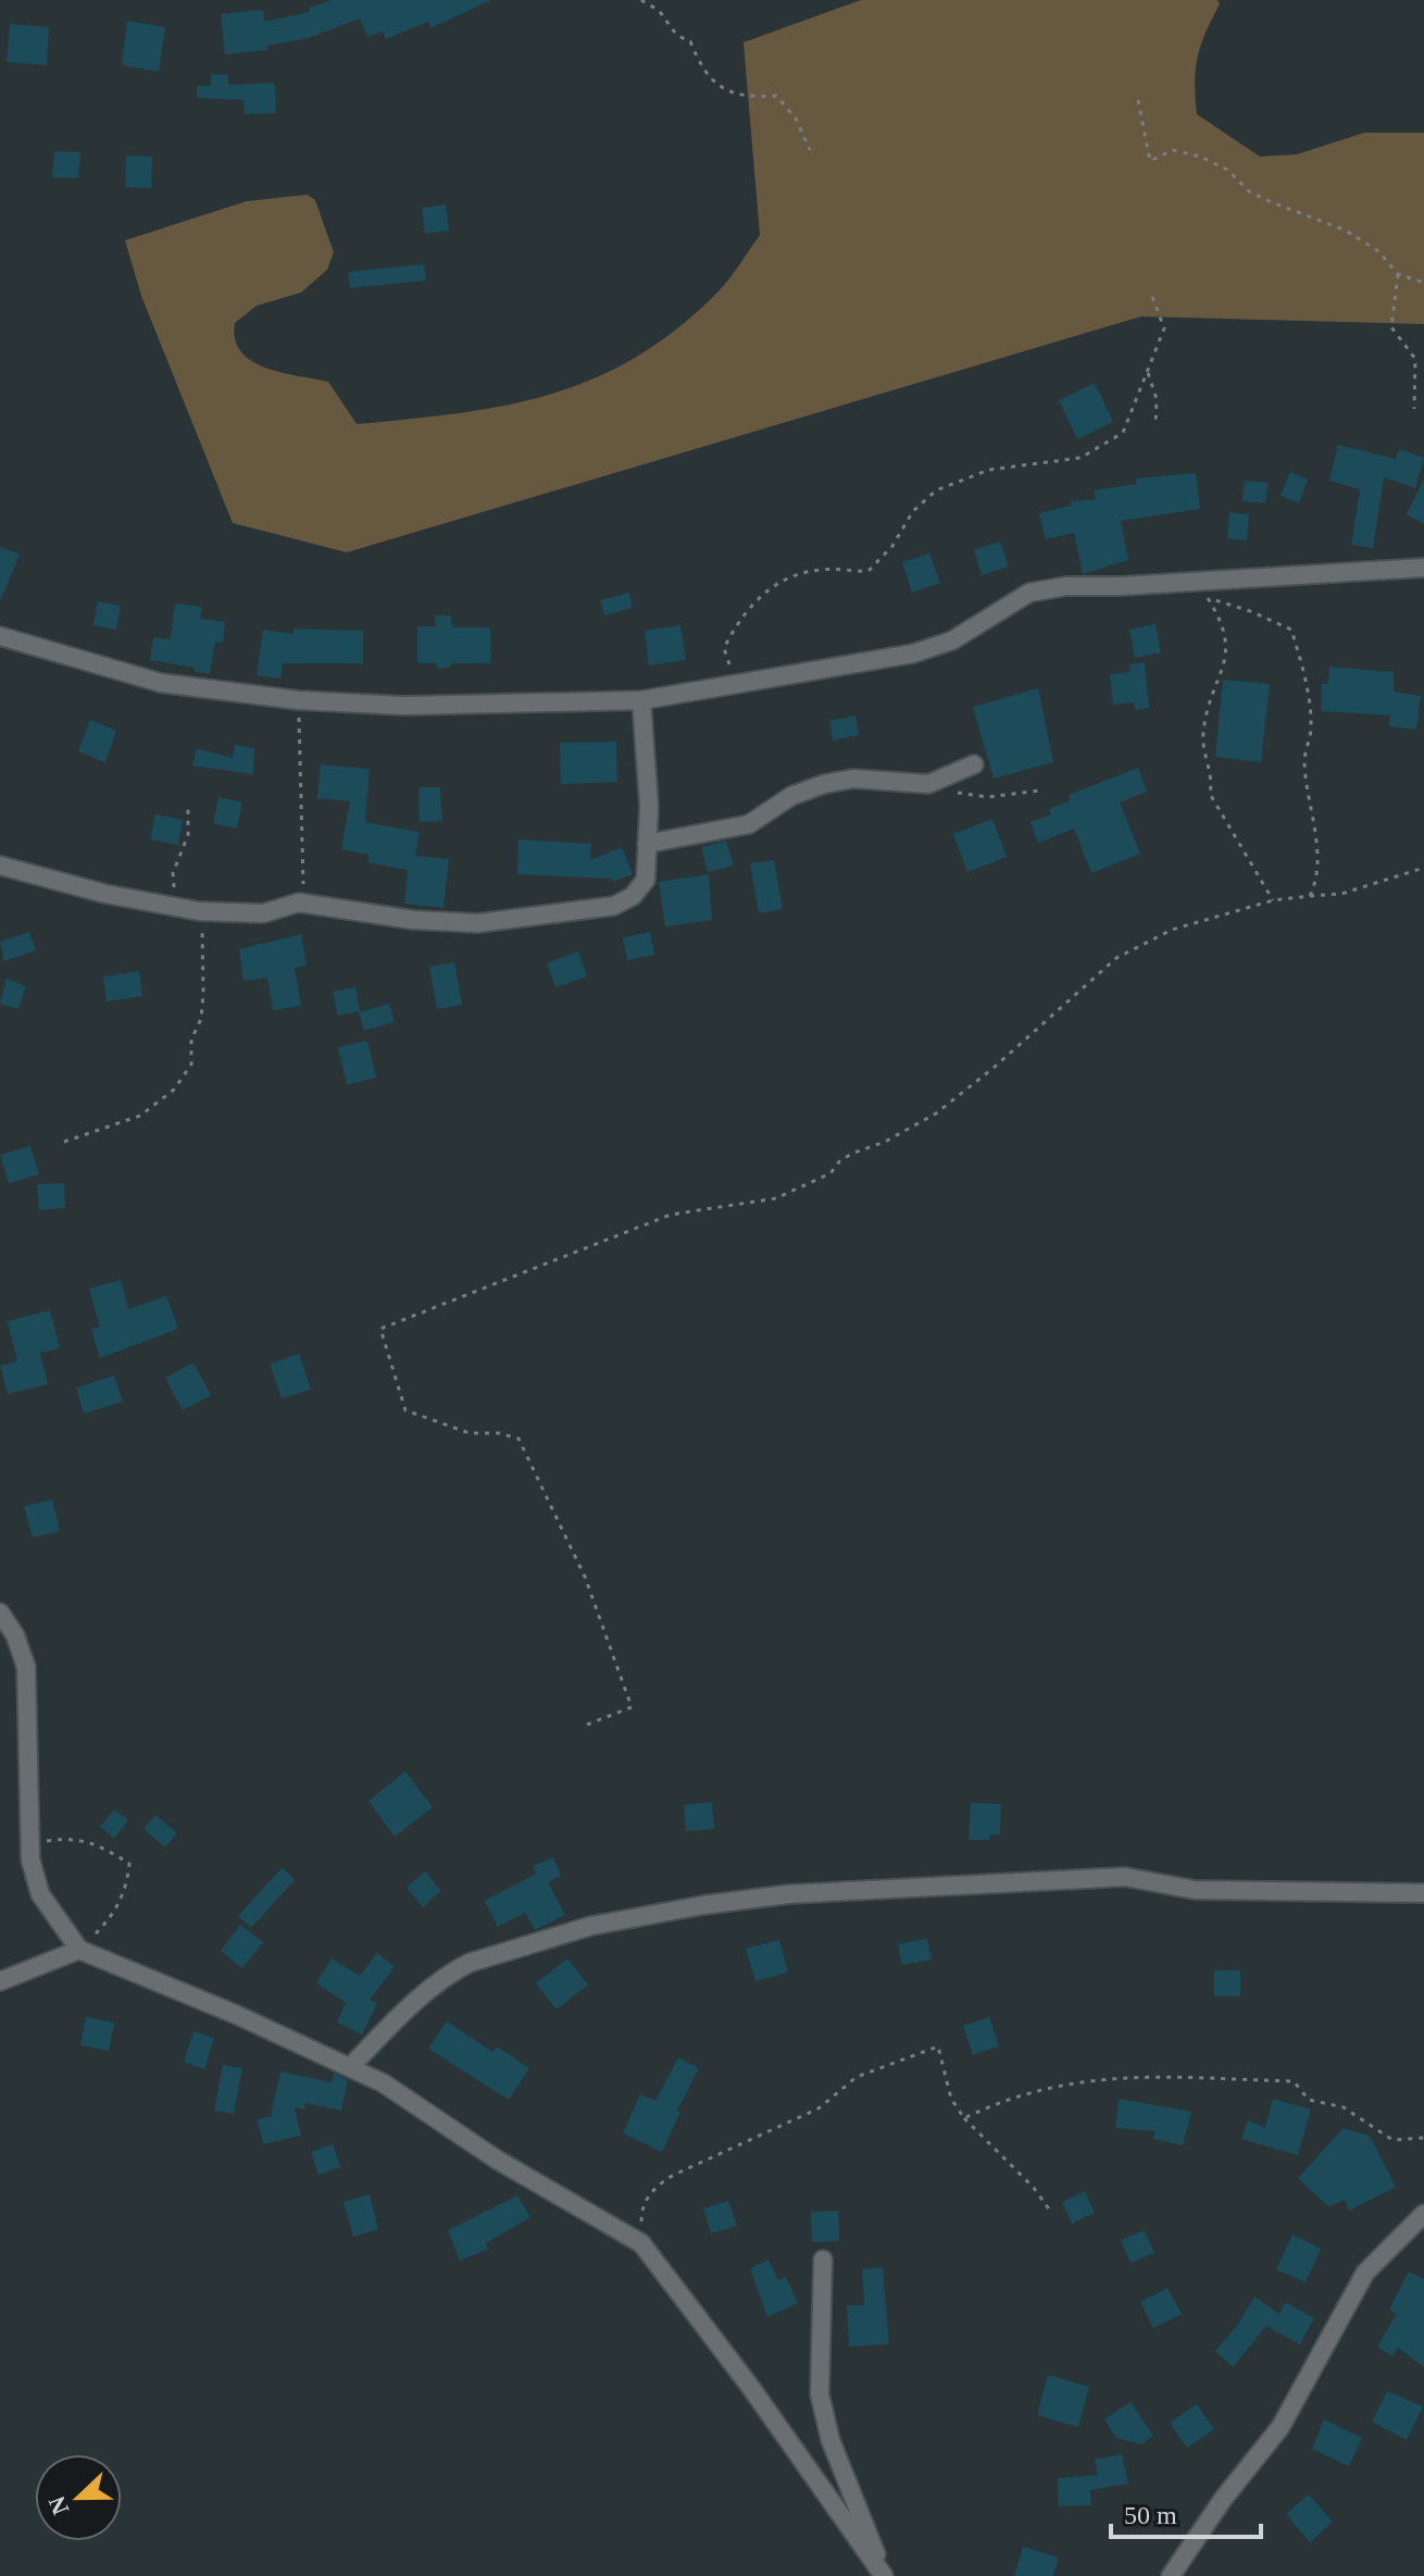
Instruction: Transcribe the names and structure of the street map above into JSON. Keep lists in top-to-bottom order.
{
  "scale_bar": "50 m",
  "north": "left"
}
